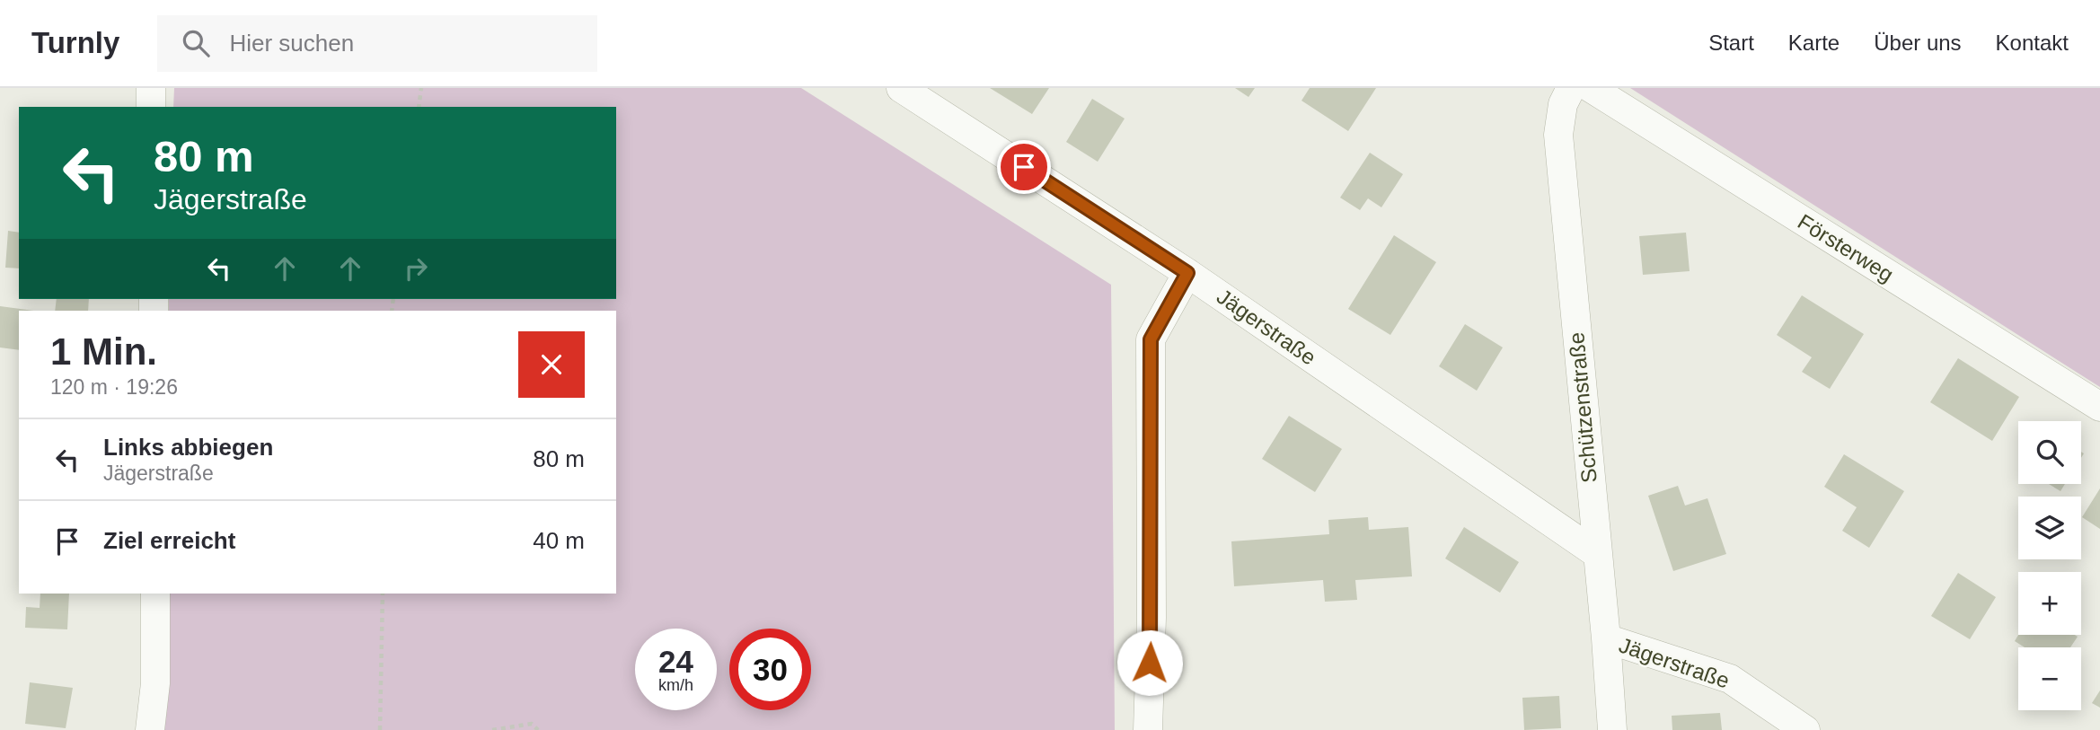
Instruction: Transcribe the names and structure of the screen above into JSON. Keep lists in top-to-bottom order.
{
  "streets": {
    "street": ["Försterweg", "Jägerstraße", "Schützenstraße"]
  },
  "crossings": [
    ["Jägerstraße", "Schützenstraße"]
  ],
  "page": {
    "header": "Turnly",
    "search": "Hier suchen",
    "nav": [
      "Start",
      "Karte",
      "Über uns",
      "Kontakt"
    ],
    "turn": ["80 m", "Jägerstraße"],
    "heading": ["1 Min.", "120 m · 19:26"],
    "list": [
      {
        "name": "Links abbiegen",
        "note": "Jägerstraße",
        "value": "80 m"
      },
      {
        "name": "Ziel erreicht",
        "value": "40 m"
      }
    ],
    "map_buttons": ["+", "−"],
    "speed": "24 km/h",
    "limit": "30"
  }
}
